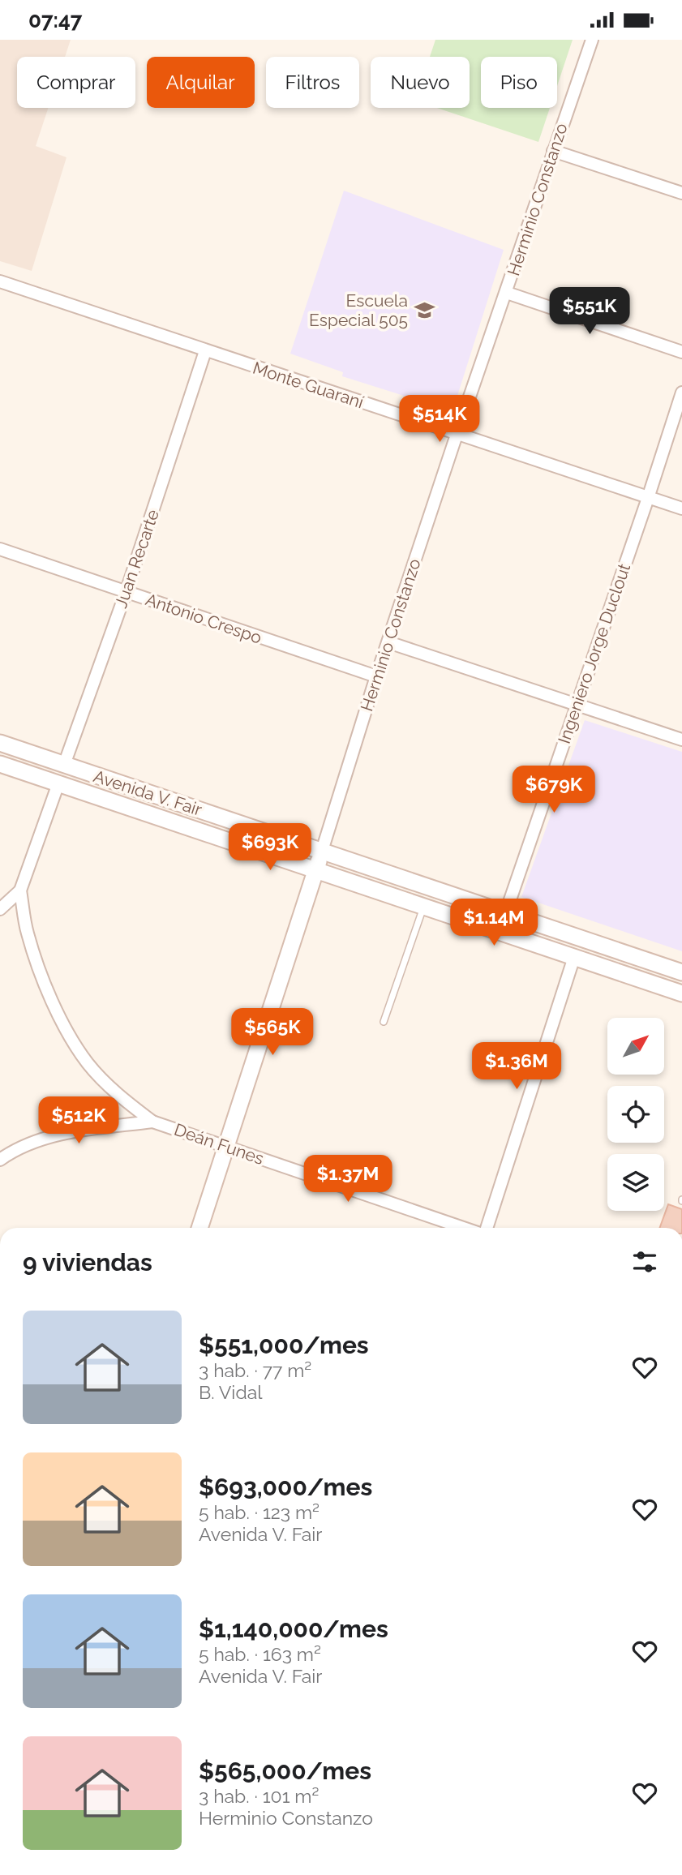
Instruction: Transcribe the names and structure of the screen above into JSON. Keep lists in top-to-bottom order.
{
  "streets": {
    "main road": ["Herminio Constanzo", "Avenida V. Fair"],
    "street": [
      "Monte Guaraní",
      "Juan Recarte",
      "Antonio Crespo",
      "Ingeniero Jorge Duclout",
      "Deán Funes"
    ]
  },
  "crossings": [
    ["Herminio Constanzo", "Monte Guaraní"],
    ["Herminio Constanzo", "Antonio Crespo"],
    ["Herminio Constanzo", "Avenida V. Fair"],
    ["Herminio Constanzo", "Deán Funes"],
    ["Monte Guaraní", "Juan Recarte"],
    ["Monte Guaraní", "Ingeniero Jorge Duclout"],
    ["Juan Recarte", "Antonio Crespo"],
    ["Juan Recarte", "Avenida V. Fair"],
    ["Ingeniero Jorge Duclout", "Avenida V. Fair"]
  ],
  "places": {
    "school or university": ["Escuela Especial 505"]
  },
  "north": "top right",
  "page": {
    "status": "07:47",
    "chip": [
      "Comprar",
      "Alquilar",
      "Filtros",
      "Nuevo",
      "Piso"
    ],
    "price": [
      "$551K",
      "$514K",
      "$679K",
      "$693K",
      "$1.14M",
      "$565K",
      "$1.36M",
      "$512K",
      "$1.37M"
    ],
    "heading": "9 viviendas",
    "list": [
      {
        "name": "$551,000/mes",
        "note": "3 hab. · 77 m² · B. Vidal"
      },
      {
        "name": "$693,000/mes",
        "note": "5 hab. · 123 m² · Avenida V. Fair"
      },
      {
        "name": "$1,140,000/mes",
        "note": "5 hab. · 163 m² · Avenida V. Fair"
      },
      {
        "name": "$565,000/mes",
        "note": "3 hab. · 101 m² · Herminio Constanzo"
      }
    ]
  }
}
